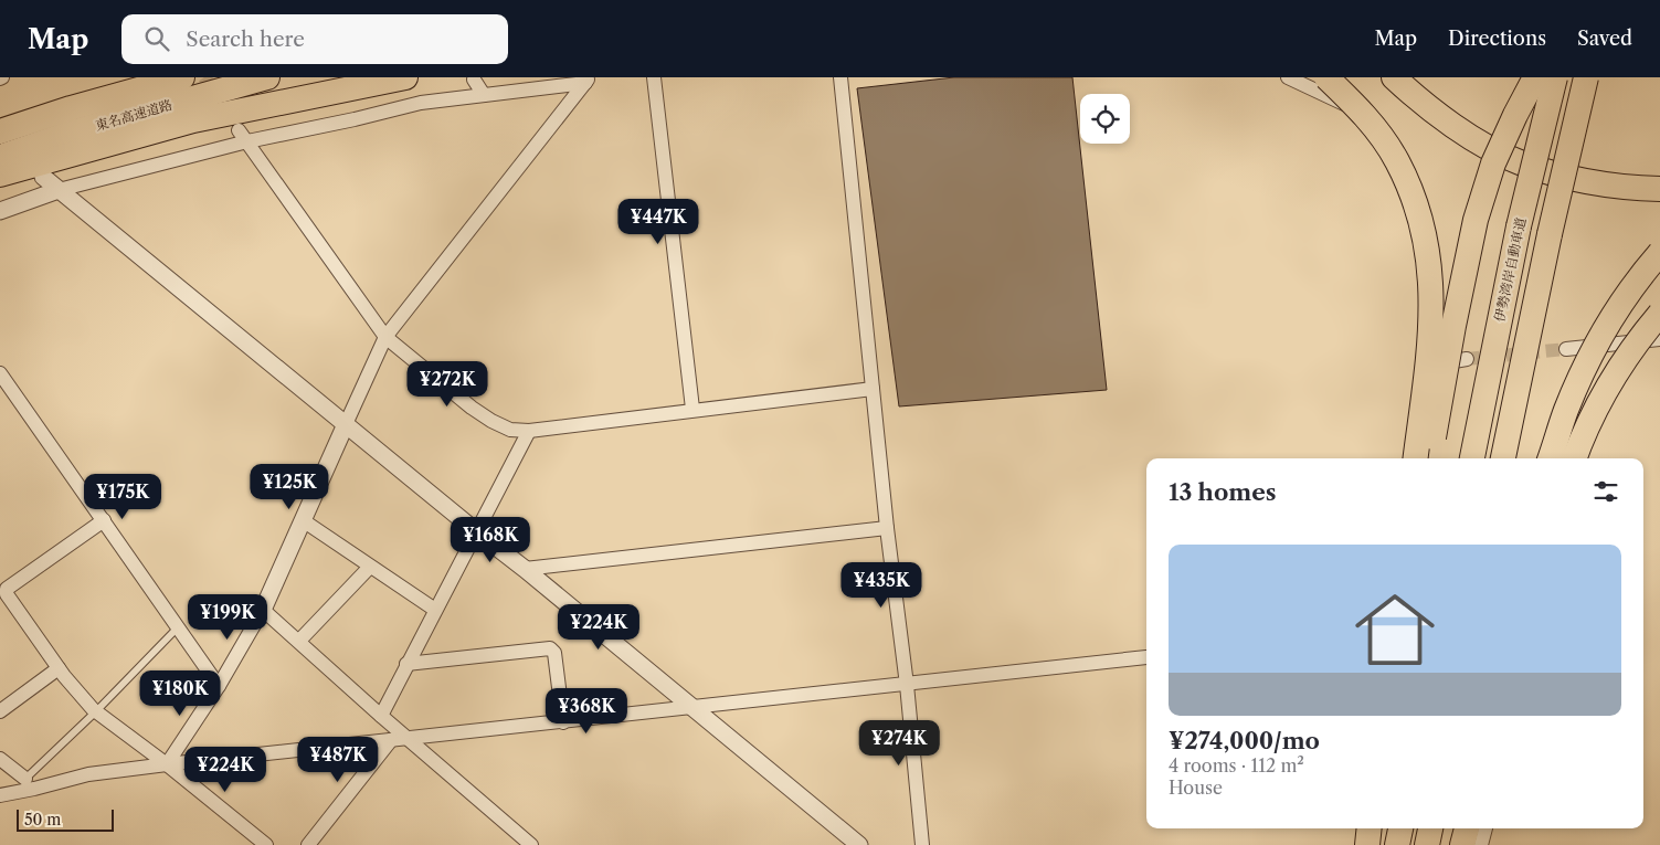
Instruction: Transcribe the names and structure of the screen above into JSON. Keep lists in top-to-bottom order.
{
  "streets": {
    "highway": ["東名高速道路", "伊勢湾岸自動車道"]
  },
  "scale_bar": "50 m",
  "page": {
    "header": "Map",
    "search": "Search here",
    "nav": ["Map", "Directions", "Saved"],
    "price": [
      "¥447K",
      "¥272K",
      "¥125K",
      "¥175K",
      "¥168K",
      "¥435K",
      "¥199K",
      "¥224K",
      "¥180K",
      "¥368K",
      "¥274K",
      "¥487K",
      "¥224K"
    ],
    "heading": "13 homes",
    "list": [
      {
        "name": "¥274,000/mo",
        "note": "4 rooms · 112 m² · House"
      }
    ],
    "scale": "50 m"
  }
}
